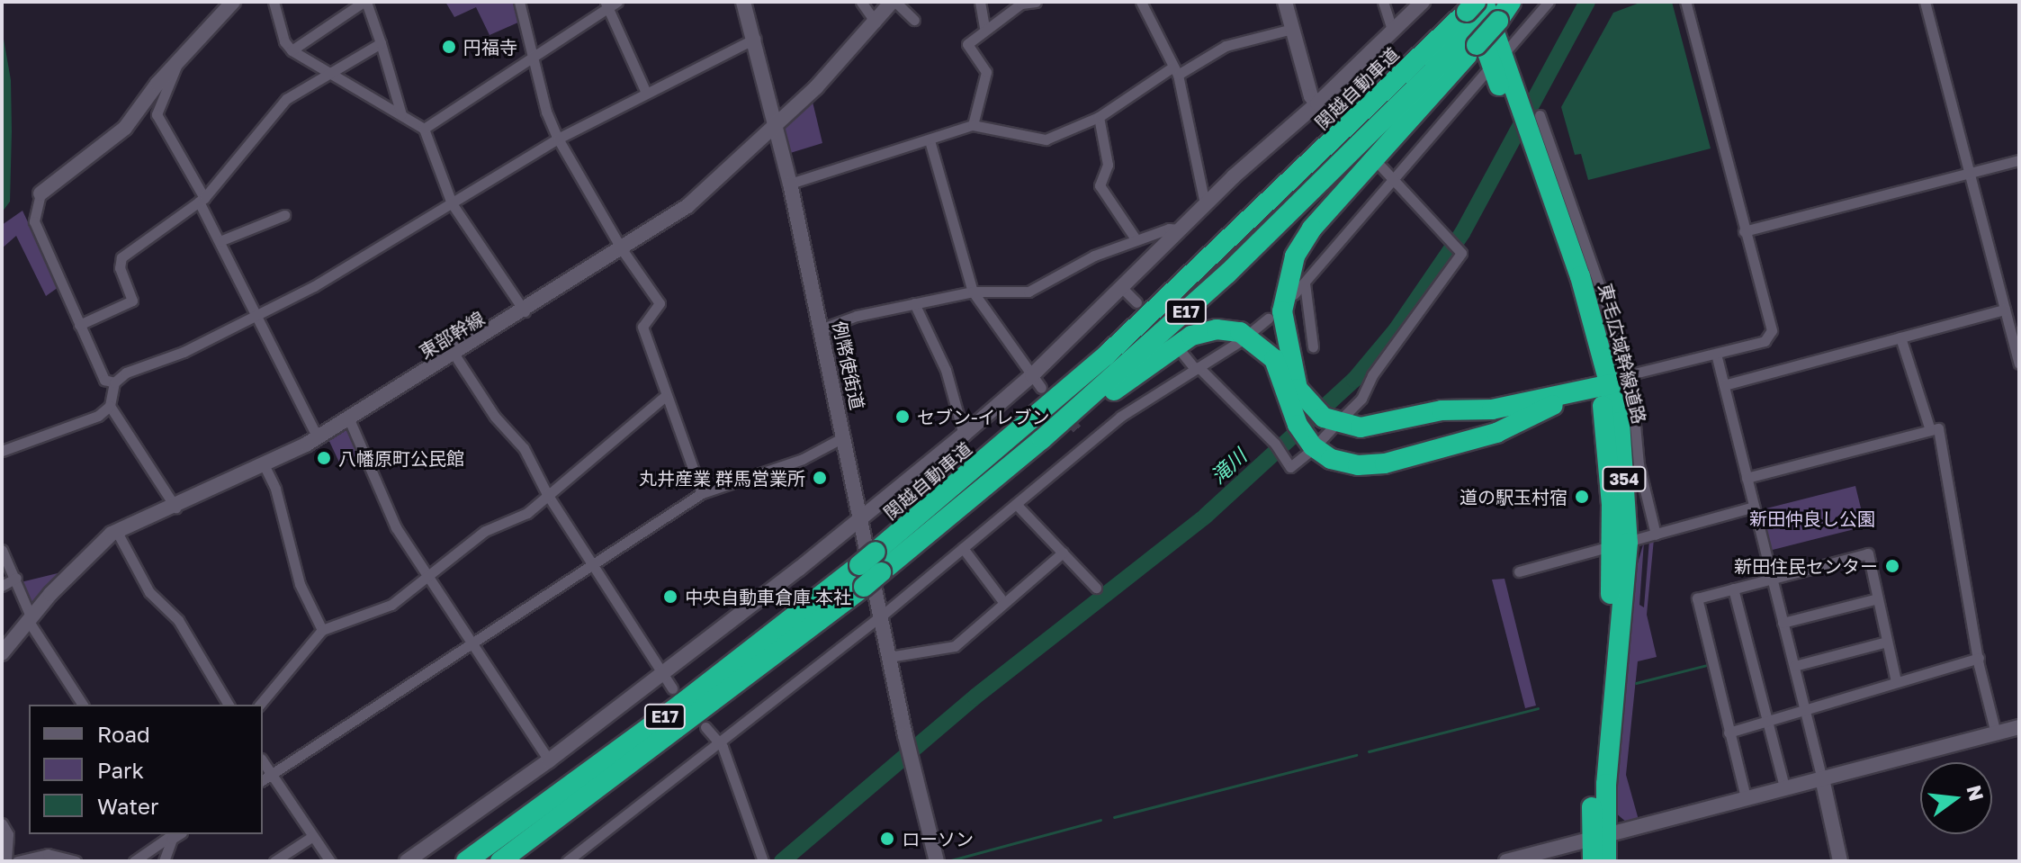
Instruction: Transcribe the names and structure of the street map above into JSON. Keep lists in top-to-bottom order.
{
  "streets": {
    "highway": [
      "関越自動車道",
      "E17",
      "東毛広域幹線道路",
      "354"
    ],
    "street": ["東部幹線", "例幣使街道"]
  },
  "crossings": [
    ["関越自動車道", "E17"],
    ["関越自動車道", "東毛広域幹線道路"],
    ["E17", "東毛広域幹線道路"],
    ["東部幹線", "例幣使街道"]
  ],
  "water": ["滝川"],
  "parks": ["新田仲良し公園"],
  "places": [
    "円福寺",
    "セブン-イレブン",
    "八幡原町公民館",
    "丸井産業 群馬営業所",
    "道の駅玉村宿",
    "新田住民センター",
    "中央自動車倉庫 本社",
    "ローソン"
  ],
  "legend": ["Road", "Park", "Water"],
  "north": "right"
}
